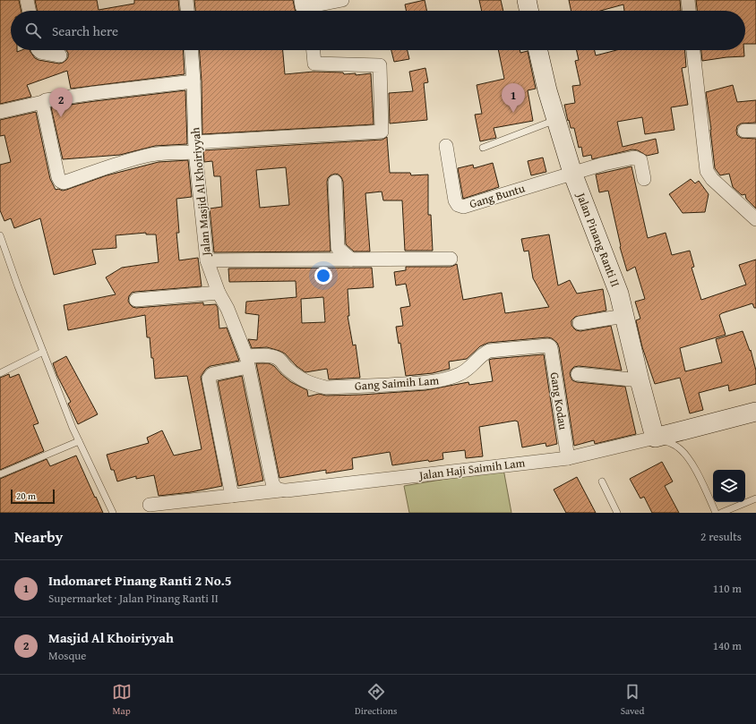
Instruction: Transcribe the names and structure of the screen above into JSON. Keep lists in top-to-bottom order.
{
  "streets": {
    "street": [
      "Jalan Masjid Al Khoiriyyah",
      "Gang Buntu",
      "Jalan Pinang Ranti II",
      "Gang Saimih Lam",
      "Gang Kodau",
      "Jalan Haji Saimih Lam"
    ]
  },
  "crossings": [
    ["Jalan Masjid Al Khoiriyyah", "Gang Saimih Lam"],
    ["Jalan Masjid Al Khoiriyyah", "Jalan Haji Saimih Lam"],
    ["Gang Buntu", "Jalan Pinang Ranti II"],
    ["Jalan Pinang Ranti II", "Jalan Haji Saimih Lam"],
    ["Gang Saimih Lam", "Gang Kodau"],
    ["Gang Saimih Lam", "Jalan Haji Saimih Lam"],
    ["Gang Kodau", "Jalan Haji Saimih Lam"]
  ],
  "scale_bar": "20 m",
  "page": {
    "search": "Search here",
    "pins": ["1", "2"],
    "scale": "20 m",
    "heading": ["Nearby", "2 results"],
    "list": [
      {
        "mark": "1",
        "name": "Indomaret Pinang Ranti 2 No.5",
        "note": "Supermarket · Jalan Pinang Ranti II",
        "value": "110 m"
      },
      {
        "mark": "2",
        "name": "Masjid Al Khoiriyyah",
        "note": "Mosque",
        "value": "140 m"
      }
    ],
    "nav": ["Map", "Directions", "Saved"]
  }
}
